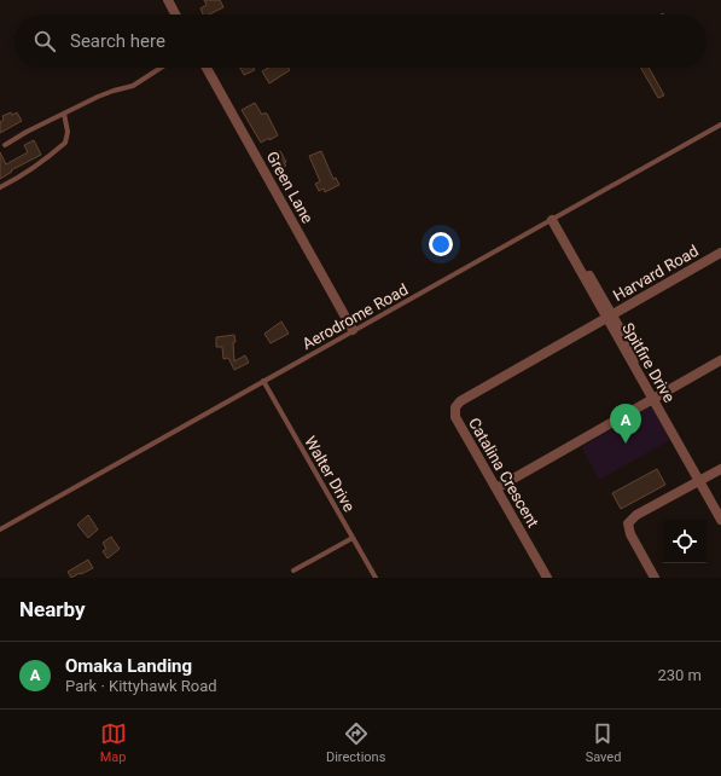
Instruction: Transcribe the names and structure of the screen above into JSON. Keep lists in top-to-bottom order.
{
  "streets": {
    "street": [
      "Green Lane",
      "Harvard Road",
      "Spitfire Drive",
      "Catalina Crescent"
    ],
    "lane": ["Aerodrome Road", "Walter Drive"]
  },
  "crossings": [
    ["Green Lane", "Aerodrome Road"],
    ["Harvard Road", "Spitfire Drive"],
    ["Harvard Road", "Catalina Crescent"],
    ["Aerodrome Road", "Spitfire Drive"],
    ["Aerodrome Road", "Walter Drive"],
    ["Spitfire Drive", "Catalina Crescent"]
  ],
  "page": {
    "search": "Search here",
    "pins": "A",
    "heading": "Nearby",
    "list": [
      {
        "mark": "A",
        "name": "Omaka Landing",
        "note": "Park · Kittyhawk Road",
        "value": "230 m"
      }
    ],
    "nav": ["Map", "Directions", "Saved"]
  }
}
